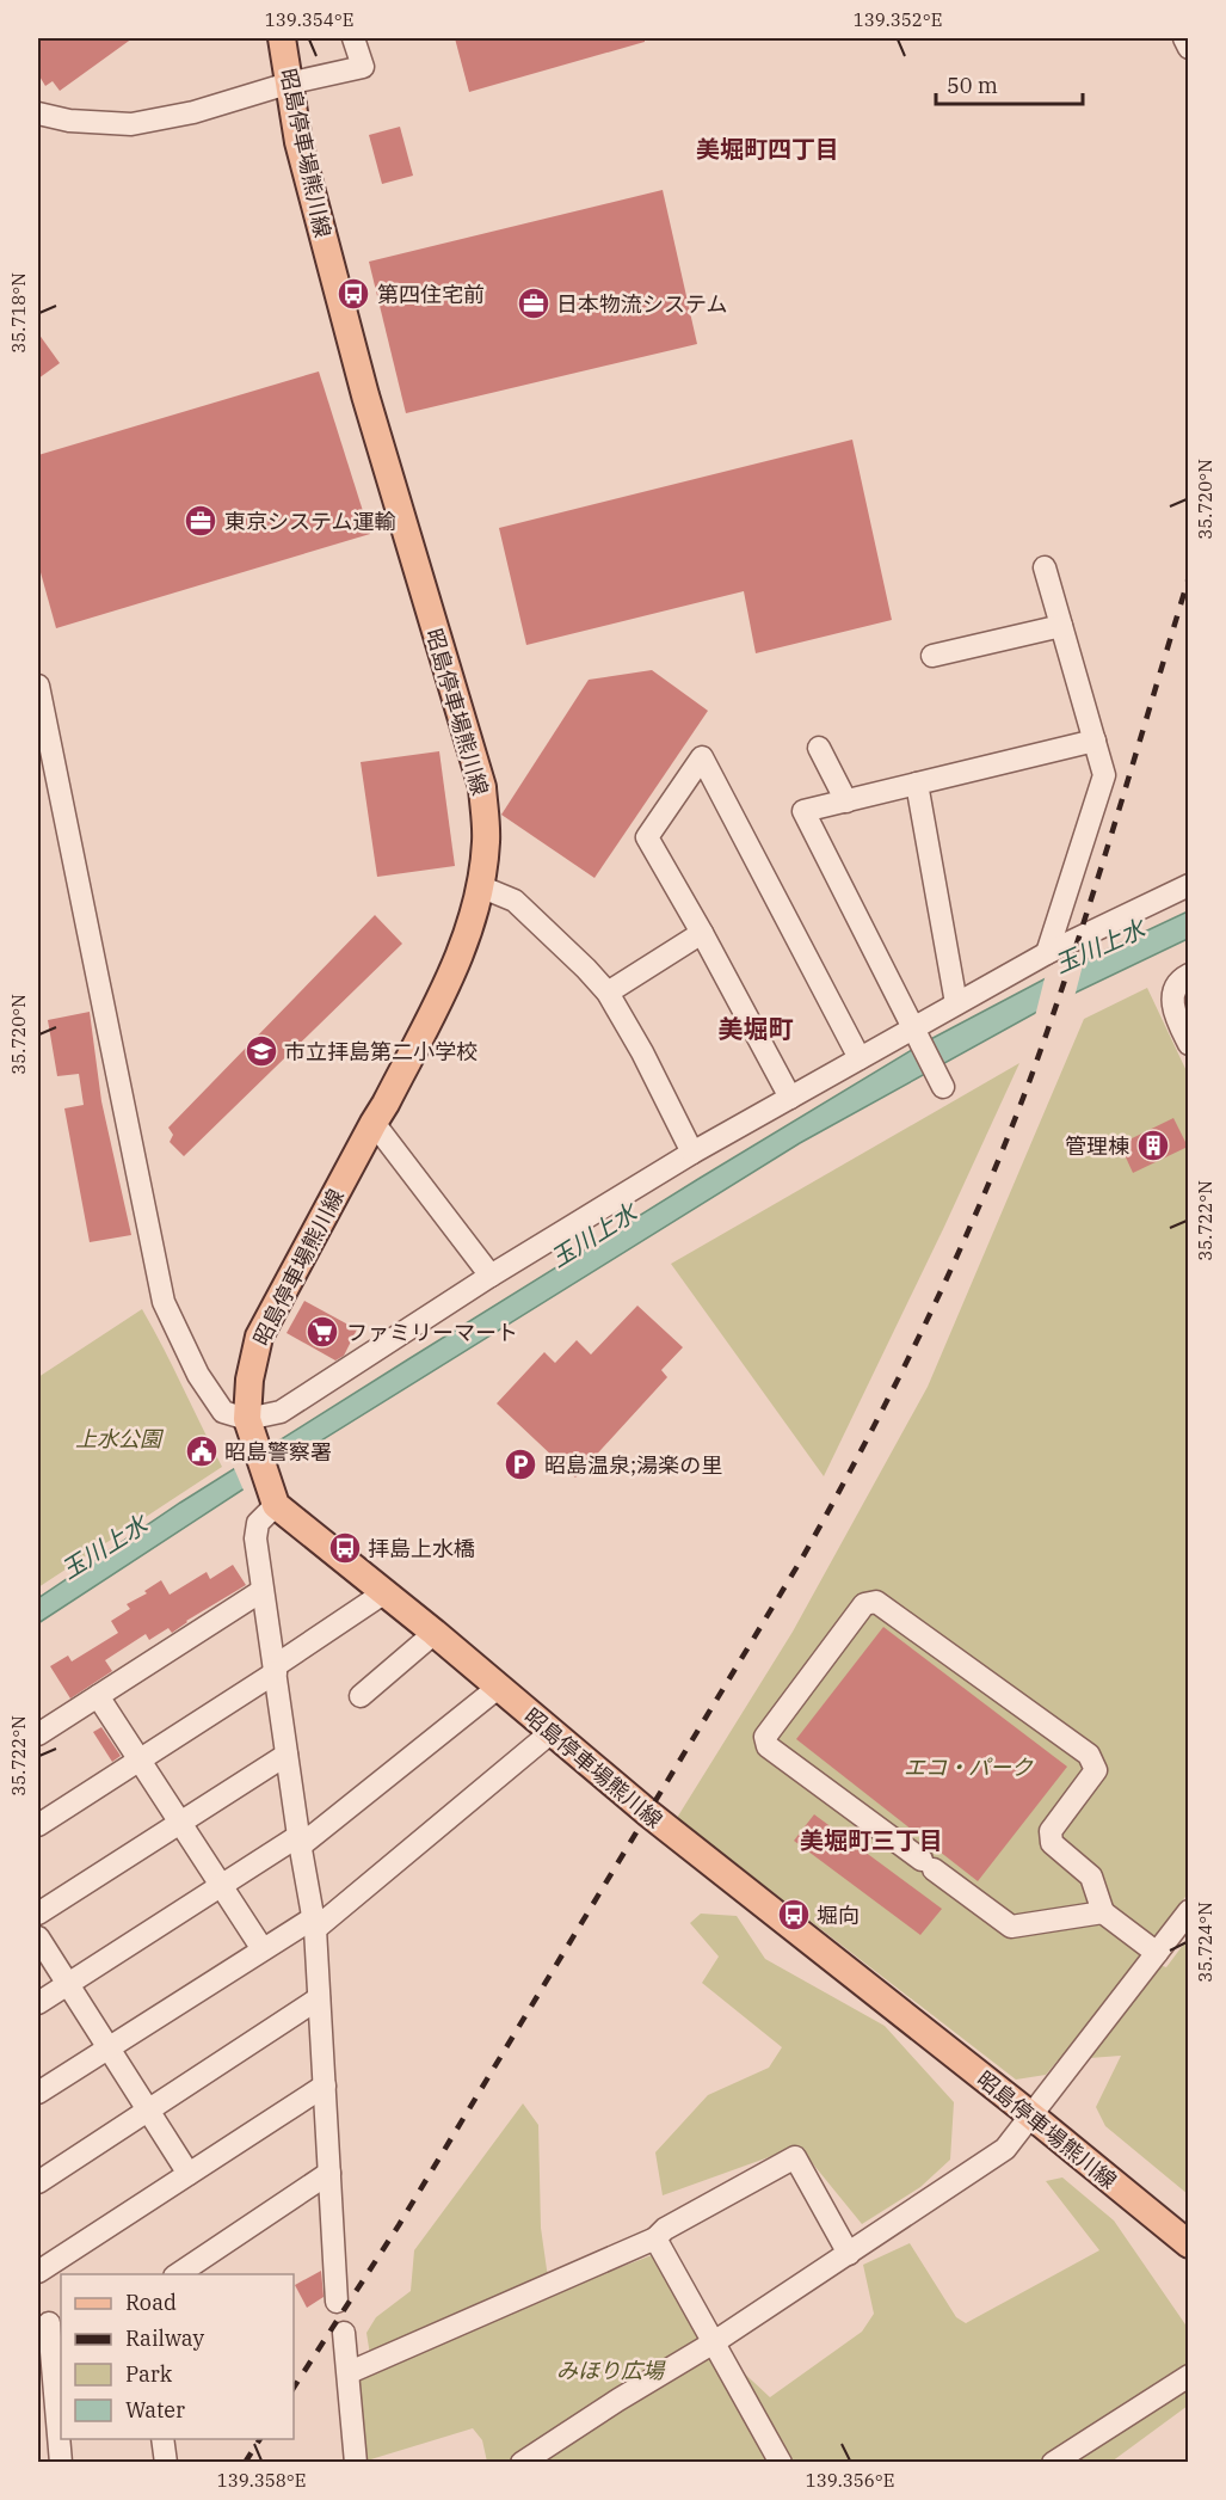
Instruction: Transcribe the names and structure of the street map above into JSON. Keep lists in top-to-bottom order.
{
  "streets": {
    "main road": ["昭島停車場熊川線"]
  },
  "districts": ["美堀町四丁目", "美堀町", "美堀町三丁目"],
  "water": ["玉川上水"],
  "parks": ["上水公園", "エコ・パーク", "みほり広場"],
  "places": {
    "bus stop": ["第四住宅前", "拝島上水橋", "堀向"],
    "office": ["日本物流システム", "東京システム運輸"],
    "school or university": ["市立拝島第二小学校"],
    "building": ["管理棟"],
    "supermarket": ["ファミリーマート"],
    "public building": ["昭島警察署"],
    "parking": ["昭島温泉;湯楽の里"]
  },
  "legend": [
    "Road",
    "Railway",
    "Park",
    "Water"
  ],
  "scale_bar": "50 m",
  "coordinates": [
    "139.354°E",
    "139.352°E",
    "35.718°N",
    "35.720°N",
    "35.722°N",
    "35.724°N",
    "139.358°E",
    "139.356°E"
  ]
}
